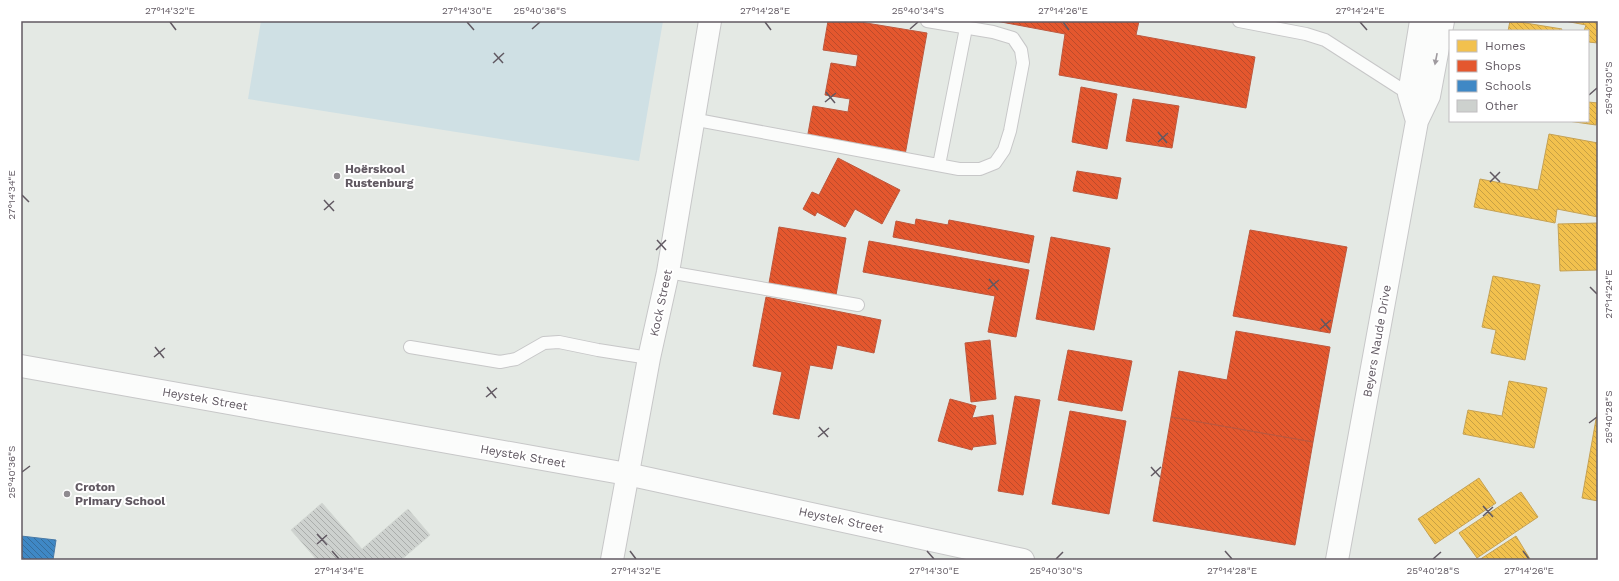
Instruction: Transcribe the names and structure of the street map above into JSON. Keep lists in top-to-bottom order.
{
  "streets": {
    "street": ["Kock Street", "Beyers Naude Drive", "Heystek Street"]
  },
  "crossings": [
    ["Kock Street", "Heystek Street"]
  ],
  "places": ["Hoërskool Rustenburg", "Croton Primary School"],
  "legend": [
    "Homes",
    "Shops",
    "Schools",
    "Other"
  ],
  "coordinates": [
    "27°14'32\"E",
    "27°14'30\"E",
    "25°40'36\"S",
    "27°14'28\"E",
    "25°40'34\"S",
    "27°14'26\"E",
    "27°14'24\"E",
    "25°40'30\"S",
    "27°14'34\"E",
    "25°40'28\"S"
  ]
}
